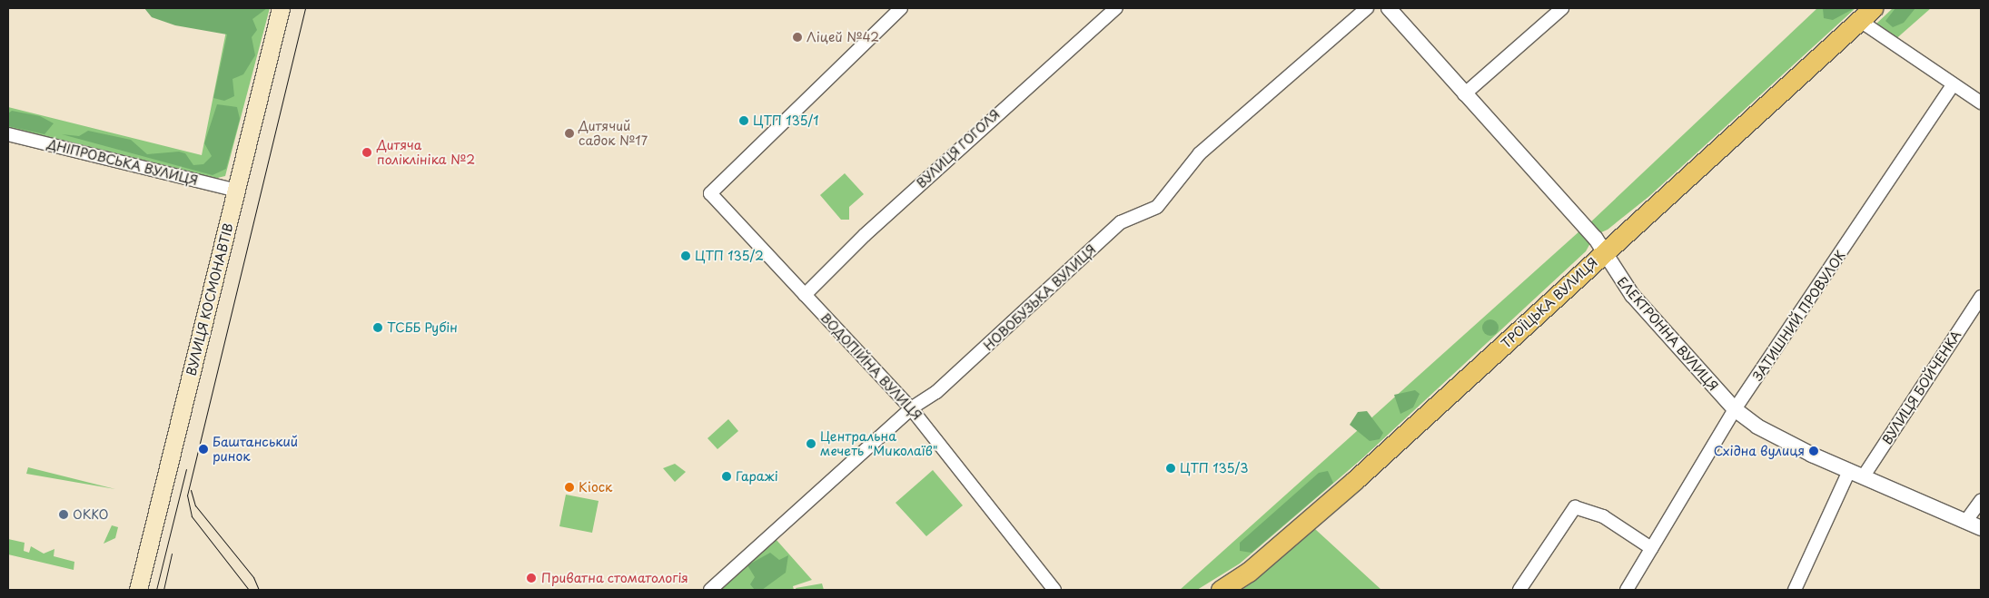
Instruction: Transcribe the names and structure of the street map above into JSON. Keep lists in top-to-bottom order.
{
  "streets": {
    "main road": ["ВУЛИЦЯ КОСМОНАВТІВ", "ТРОЇЦЬКА ВУЛИЦЯ"],
    "street": [
      "ВУЛИЦЯ ГОГОЛЯ",
      "ДНІПРОВСЬКА ВУЛИЦЯ",
      "НОВОБУЗЬКА ВУЛИЦЯ",
      "ЗАТИШНИЙ ПРОВУЛОК",
      "ЕЛЕКТРОННА ВУЛИЦЯ",
      "ВОДОПІЙНА ВУЛИЦЯ",
      "ВУЛИЦЯ БОЙЧЕНКА"
    ]
  },
  "crossings": [
    ["ВУЛИЦЯ ГОГОЛЯ", "ВОДОПІЙНА ВУЛИЦЯ"],
    ["ДНІПРОВСЬКА ВУЛИЦЯ", "ВУЛИЦЯ КОСМОНАВТІВ"],
    ["НОВОБУЗЬКА ВУЛИЦЯ", "ВОДОПІЙНА ВУЛИЦЯ"],
    ["ТРОЇЦЬКА ВУЛИЦЯ", "ЕЛЕКТРОННА ВУЛИЦЯ"],
    ["ЗАТИШНИЙ ПРОВУЛОК", "ЕЛЕКТРОННА ВУЛИЦЯ"],
    ["ЕЛЕКТРОННА ВУЛИЦЯ", "ВУЛИЦЯ БОЙЧЕНКА"]
  ],
  "places": [
    "Ліцей №42",
    "ЦТП 135/1",
    "Дитячий садок №17",
    "Дитяча поліклініка №2",
    "ЦТП 135/2",
    "ТСББ Рубін",
    "Центральна мечеть \"Миколаїв\"",
    "Баштанський ринок",
    "Східна вулиця",
    "ЦТП 135/3",
    "Гаражі",
    "Кіоск",
    "ОККО",
    "Приватна стоматологія"
  ]
}
